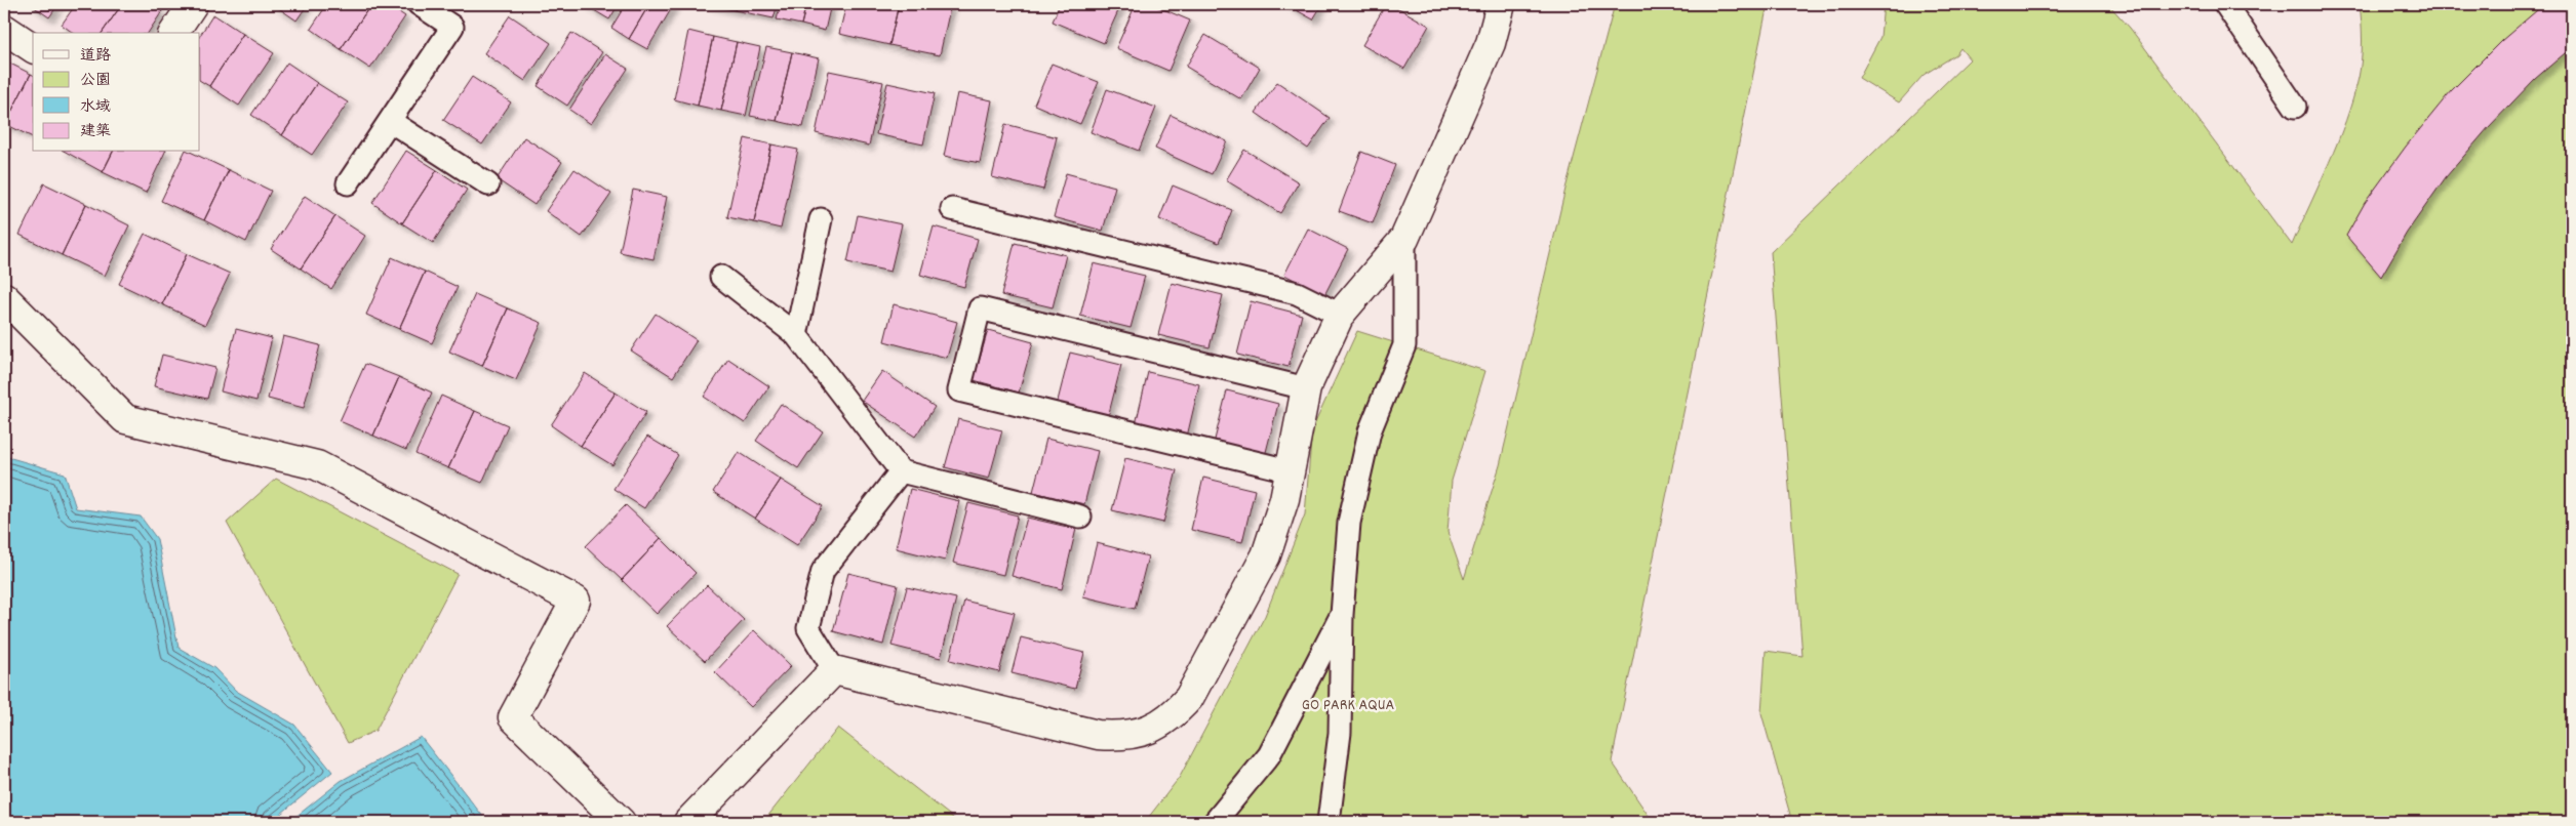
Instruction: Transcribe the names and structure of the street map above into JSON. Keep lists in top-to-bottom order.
{
  "parks": ["GO PARK AQUA"],
  "legend": [
    "道路",
    "公園",
    "水域",
    "建築"
  ]
}
